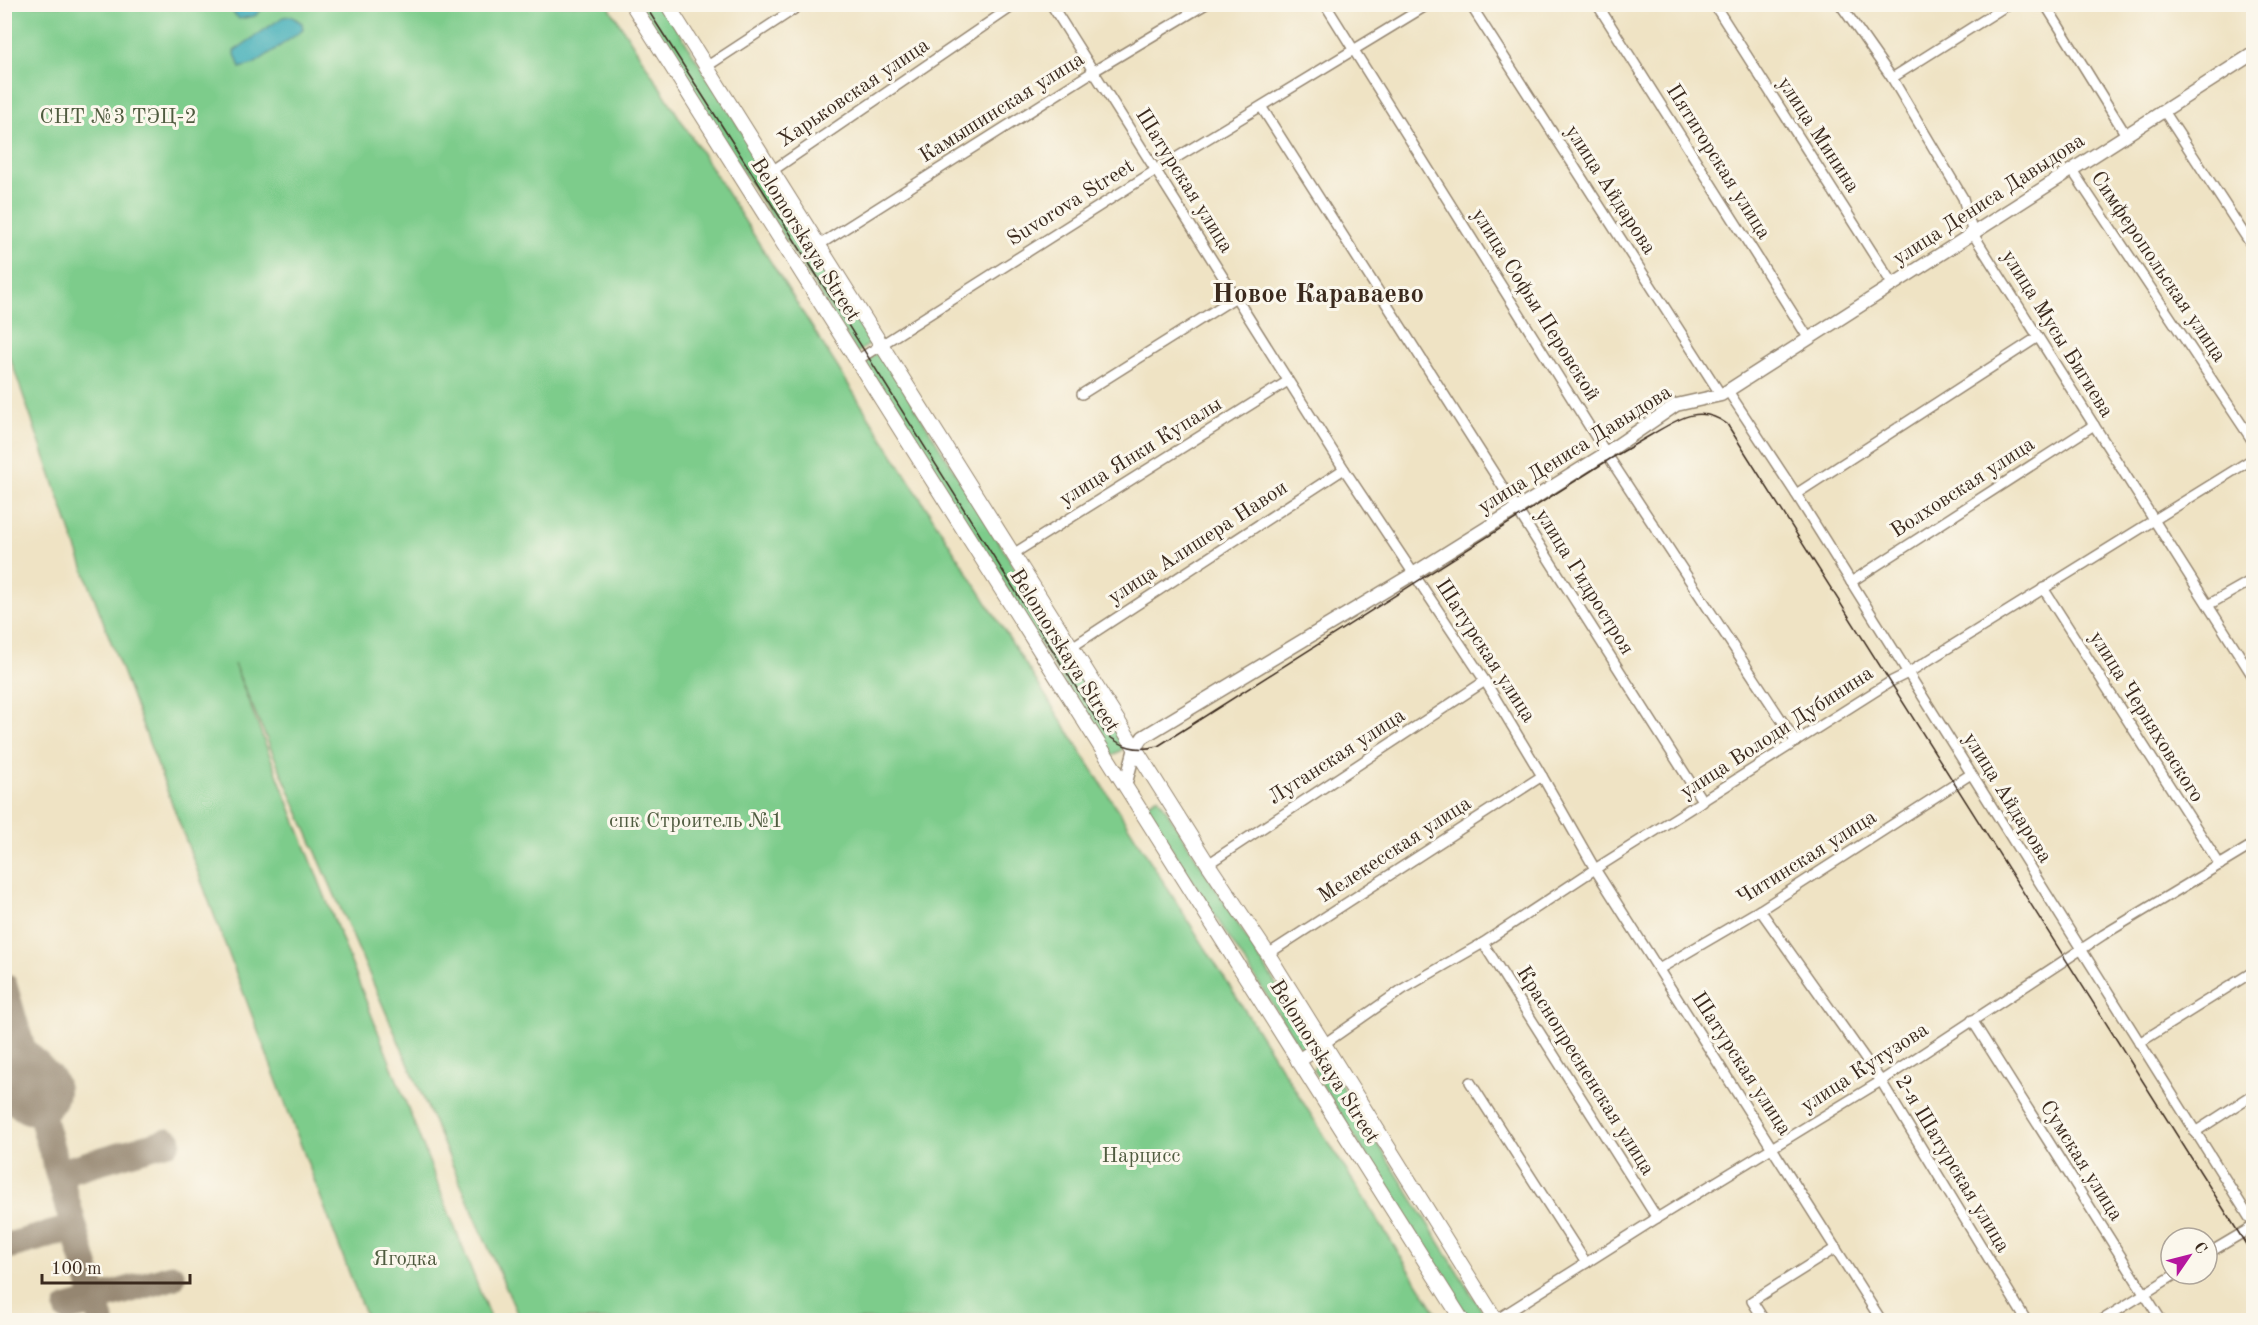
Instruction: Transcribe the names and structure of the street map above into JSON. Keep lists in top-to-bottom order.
{
  "streets": {
    "main road": ["Belomorskaya Street"],
    "street": [
      "Харьковская улица",
      "Камышинская улица",
      "улица Минина",
      "Пятигорская улица",
      "Шатурская улица",
      "улица Айдарова",
      "улица Дениса Давыдова",
      "Suvorova Street",
      "Симферопольская улица",
      "улица Софьи Перовской",
      "улица Мусы Бигиева",
      "улица Янки Купалы",
      "Волховская улица",
      "улица Алишера Навои",
      "улица Гидростроя",
      "улица Черняховского",
      "улица Володи Дубинина",
      "Луганская улица",
      "Мелекесская улица",
      "Читинская улица",
      "улица Кутузова",
      "Краснопресненская улица",
      "Сумская улица",
      "2-я Шатурская улица"
    ]
  },
  "crossings": [
    ["Харьковская улица", "Belomorskaya Street"],
    ["Камышинская улица", "Шатурская улица"],
    ["Камышинская улица", "Belomorskaya Street"],
    ["улица Минина", "улица Дениса Давыдова"],
    ["Пятигорская улица", "улица Дениса Давыдова"],
    ["Шатурская улица", "улица Дениса Давыдова"],
    ["Шатурская улица", "Suvorova Street"],
    ["Шатурская улица", "улица Янки Купалы"],
    ["Шатурская улица", "улица Алишера Навои"],
    ["Шатурская улица", "улица Володи Дубинина"],
    ["Шатурская улица", "Луганская улица"],
    ["Шатурская улица", "Мелекесская улица"],
    ["Шатурская улица", "Читинская улица"],
    ["Шатурская улица", "улица Кутузова"],
    ["улица Айдарова", "улица Дениса Давыдова"],
    ["улица Айдарова", "Волховская улица"],
    ["улица Айдарова", "улица Володи Дубинина"],
    ["улица Айдарова", "Читинская улица"],
    ["улица Айдарова", "улица Кутузова"],
    ["улица Дениса Давыдова", "Belomorskaya Street"],
    ["улица Дениса Давыдова", "Симферопольская улица"],
    ["улица Дениса Давыдова", "улица Софьи Перовской"],
    ["улица Дениса Давыдова", "улица Мусы Бигиева"],
    ["улица Дениса Давыдова", "улица Гидростроя"],
    ["Suvorova Street", "Belomorskaya Street"],
    ["Suvorova Street", "улица Софьи Перовской"],
    ["Suvorova Street", "улица Гидростроя"],
    ["Belomorskaya Street", "улица Янки Купалы"],
    ["Belomorskaya Street", "улица Алишера Навои"],
    ["Belomorskaya Street", "улица Володи Дубинина"],
    ["Belomorskaya Street", "Луганская улица"],
    ["Belomorskaya Street", "Мелекесская улица"],
    ["Belomorskaya Street", "улица Кутузова"],
    ["улица Софьи Перовской", "улица Володи Дубинина"],
    ["улица Мусы Бигиева", "Волховская улица"],
    ["улица Мусы Бигиева", "улица Володи Дубинина"],
    ["улица Гидростроя", "улица Володи Дубинина"],
    ["улица Черняховского", "улица Володи Дубинина"],
    ["улица Черняховского", "улица Кутузова"],
    ["улица Володи Дубинина", "Краснопресненская улица"],
    ["Читинская улица", "2-я Шатурская улица"],
    ["улица Кутузова", "Краснопресненская улица"],
    ["улица Кутузова", "Сумская улица"],
    ["улица Кутузова", "2-я Шатурская улица"]
  ],
  "districts": ["Новое Караваево"],
  "parks": [
    "СНТ №3 ТЭЦ-2",
    "спк Строитель №1",
    "Нарцисс",
    "Ягодка"
  ],
  "scale_bar": "100 m",
  "north": "top right"
}
